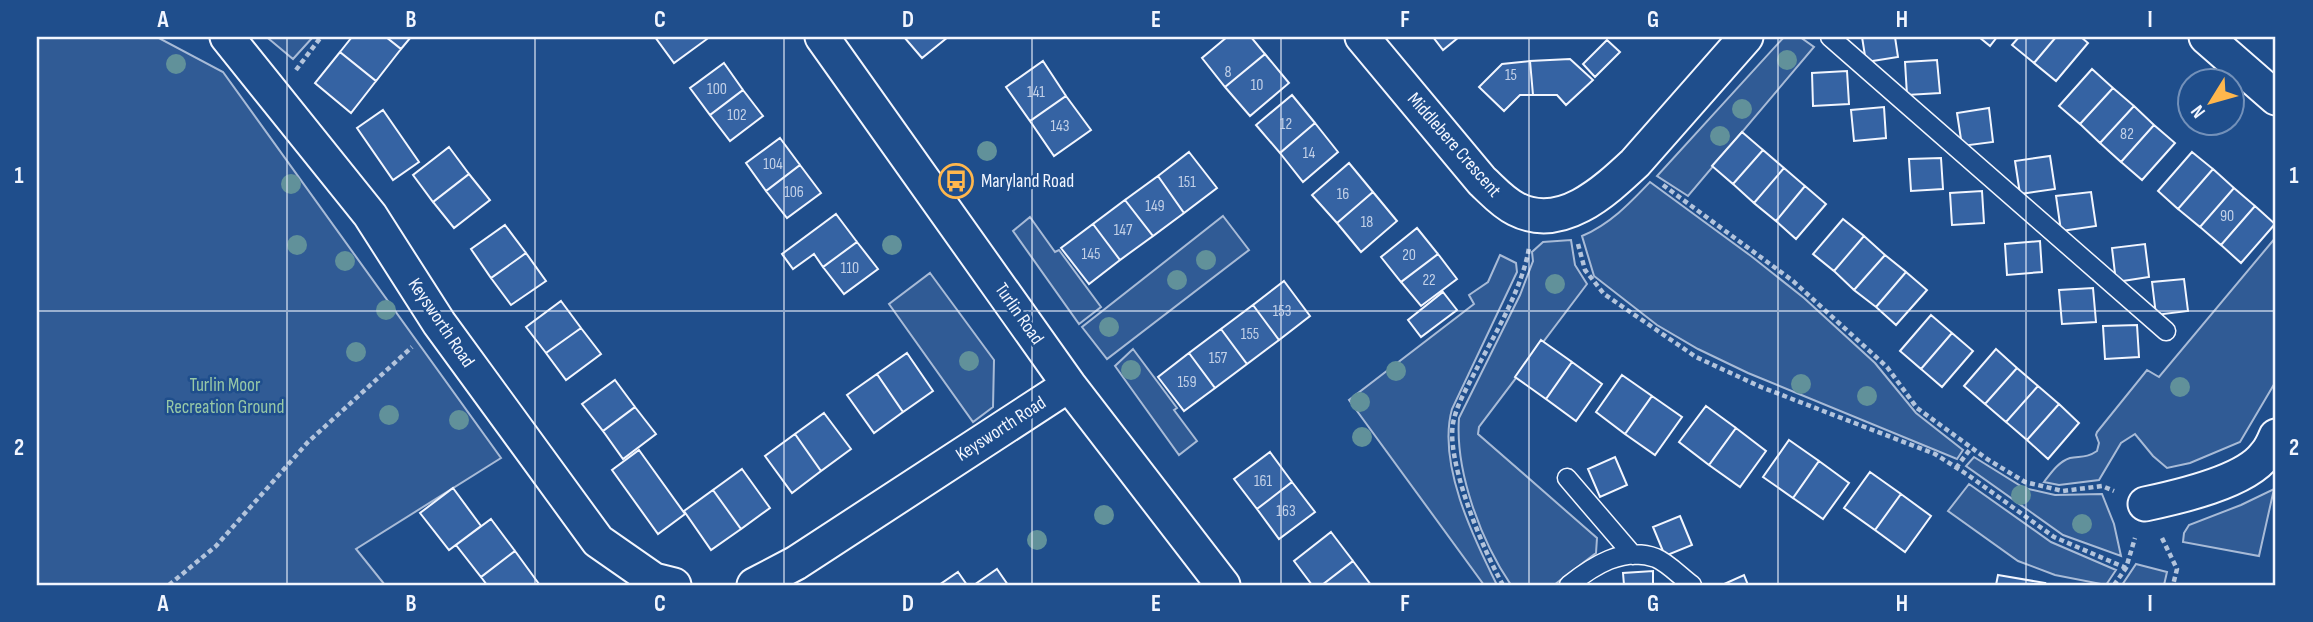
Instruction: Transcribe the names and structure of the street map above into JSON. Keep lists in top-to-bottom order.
{
  "streets": {
    "street": ["Middlebere Crescent", "Turlin Road", "Keysworth Road"]
  },
  "crossings": [
    ["Turlin Road", "Keysworth Road"]
  ],
  "parks": ["Turlin Moor Recreation Ground"],
  "places": {
    "bus stop": ["Maryland Road"]
  },
  "house_numbers": [
    "8",
    "15",
    "10",
    "100",
    "141",
    "102",
    "12",
    "143",
    "82",
    "14",
    "104",
    "151",
    "106",
    "16",
    "149",
    "90",
    "18",
    "147",
    "145",
    "20",
    "110",
    "22",
    "153",
    "155",
    "157",
    "159",
    "161",
    "163"
  ],
  "north": "bottom left",
  "grid": {
    "columns": [
      "A",
      "B",
      "C",
      "D",
      "E",
      "F",
      "G",
      "H",
      "I"
    ],
    "rows": ["1", "2"]
  }
}
